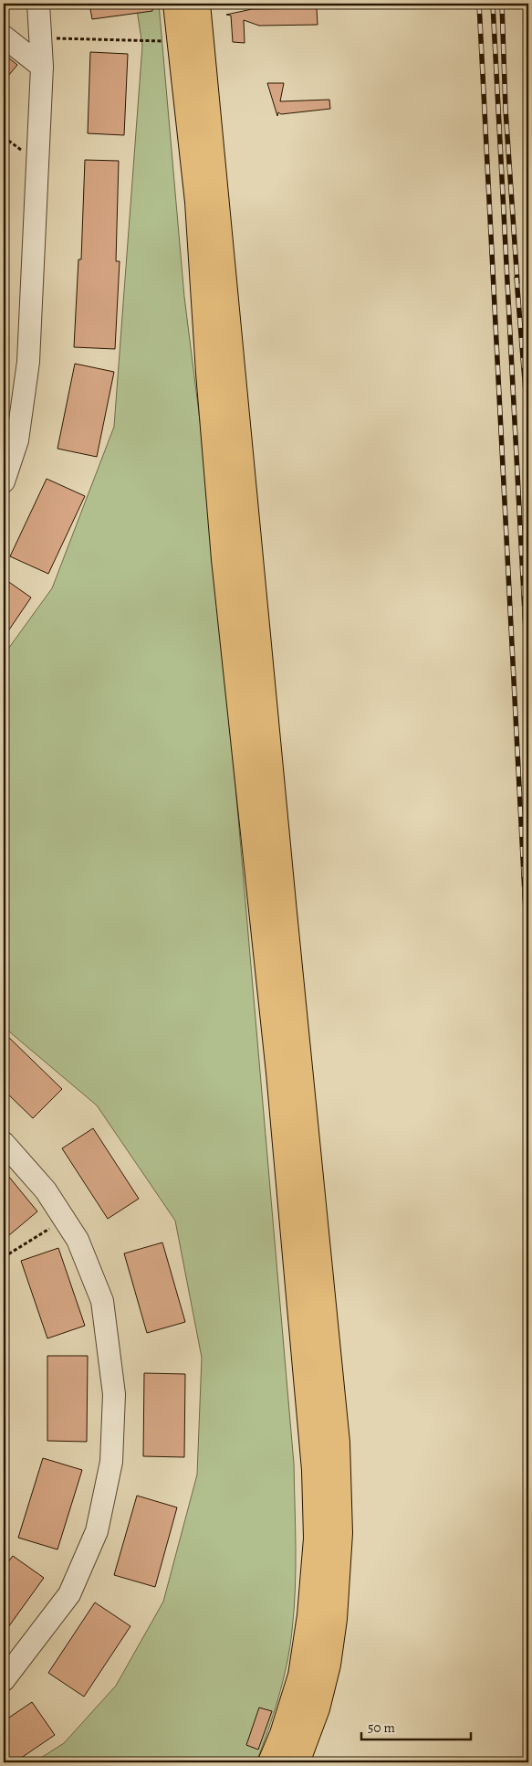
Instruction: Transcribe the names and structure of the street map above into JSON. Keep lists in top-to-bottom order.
{
  "scale_bar": "50 m"
}
